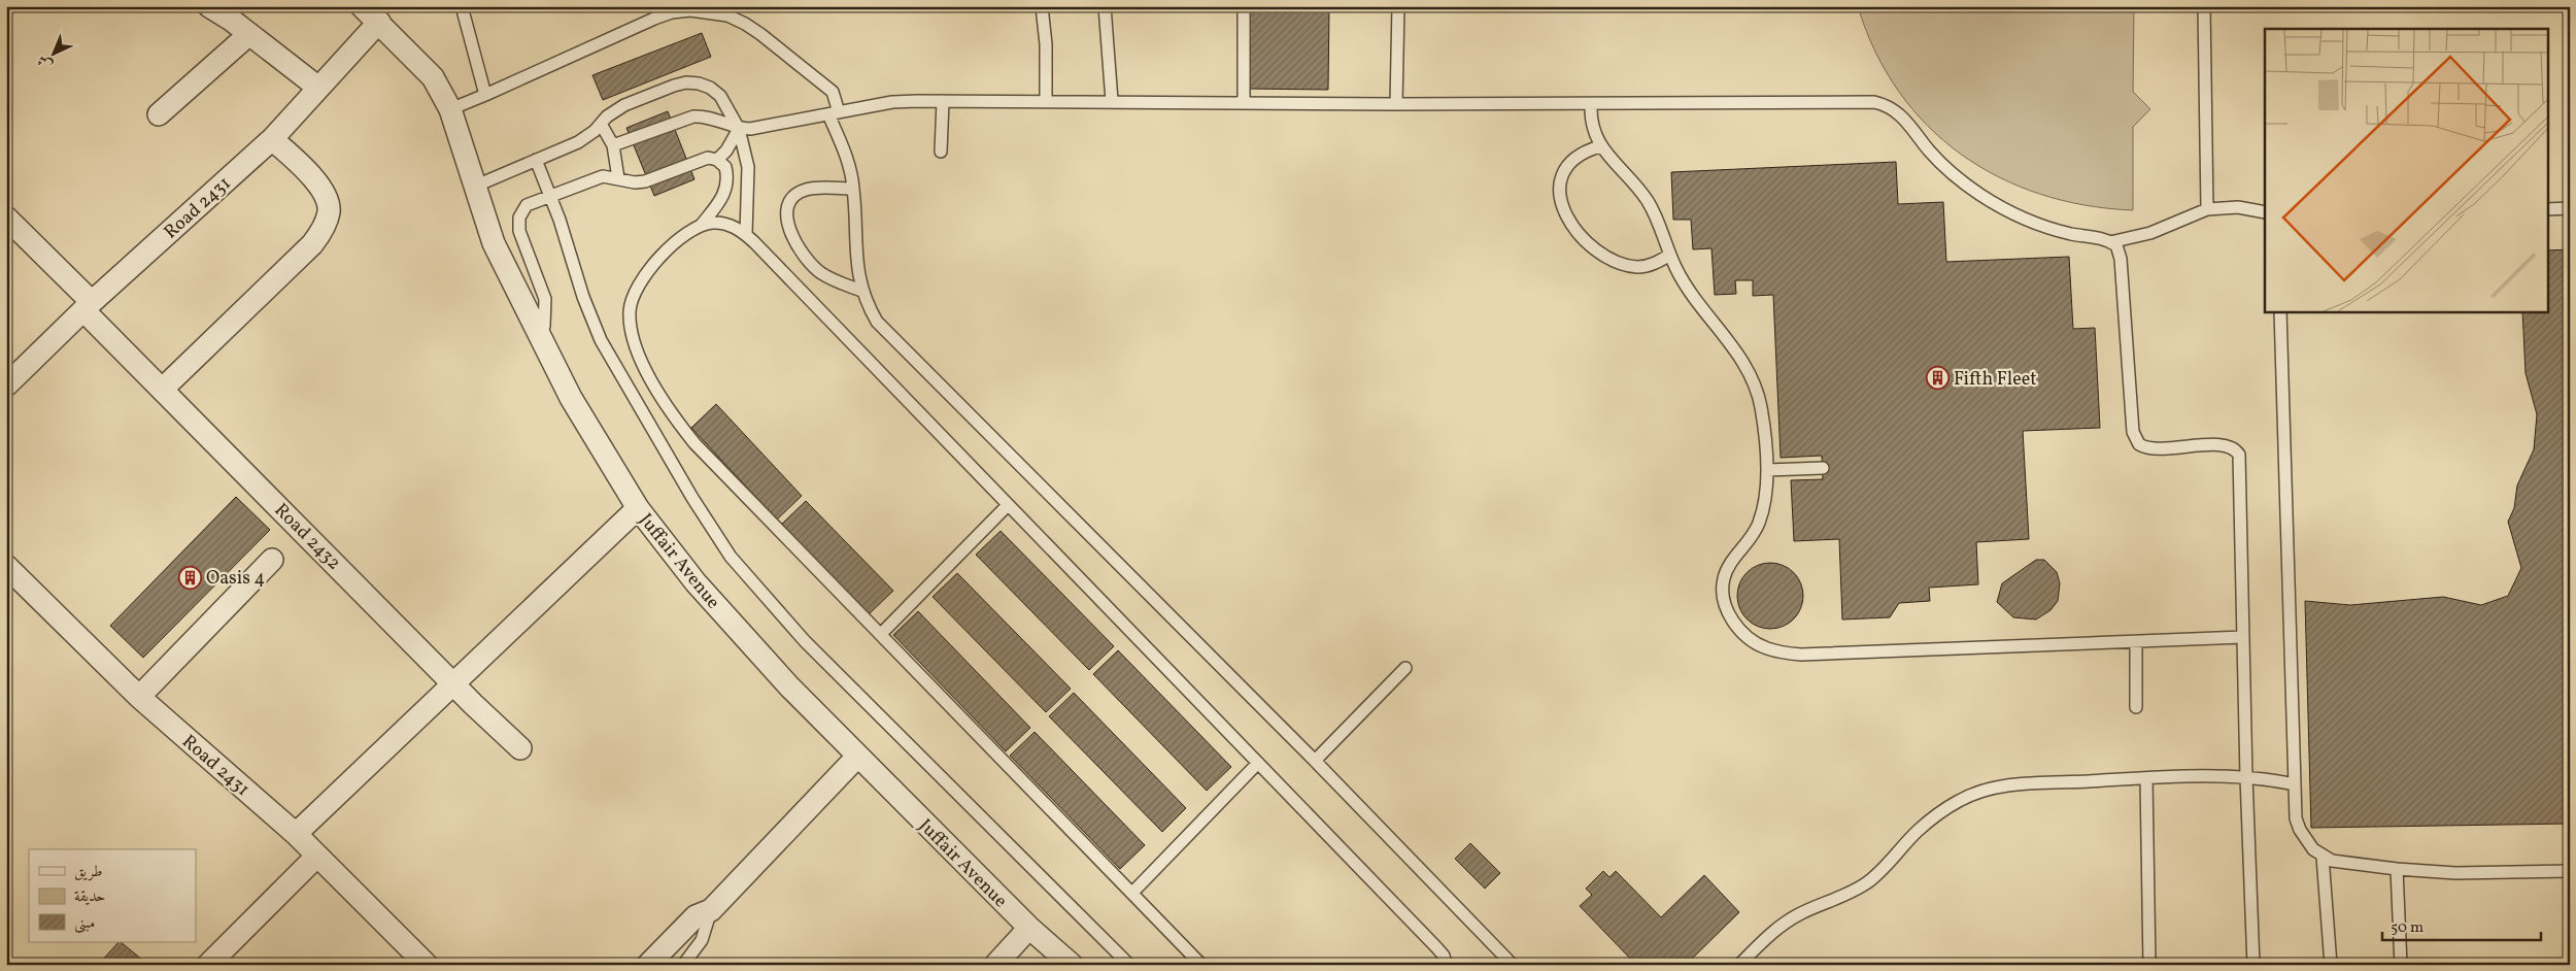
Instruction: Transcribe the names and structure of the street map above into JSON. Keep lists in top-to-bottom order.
{
  "streets": {
    "street": ["Road 2431", "Road 2432", "Juffair Avenue"]
  },
  "crossings": [
    ["Road 2431", "Road 2432"],
    ["Road 2431", "Juffair Avenue"]
  ],
  "places": {
    "building": ["Fifth Fleet", "Oasis 4"]
  },
  "legend": ["طريق", "حديقة", "مبنى"],
  "scale_bar": "50 m",
  "north": "bottom left"
}
